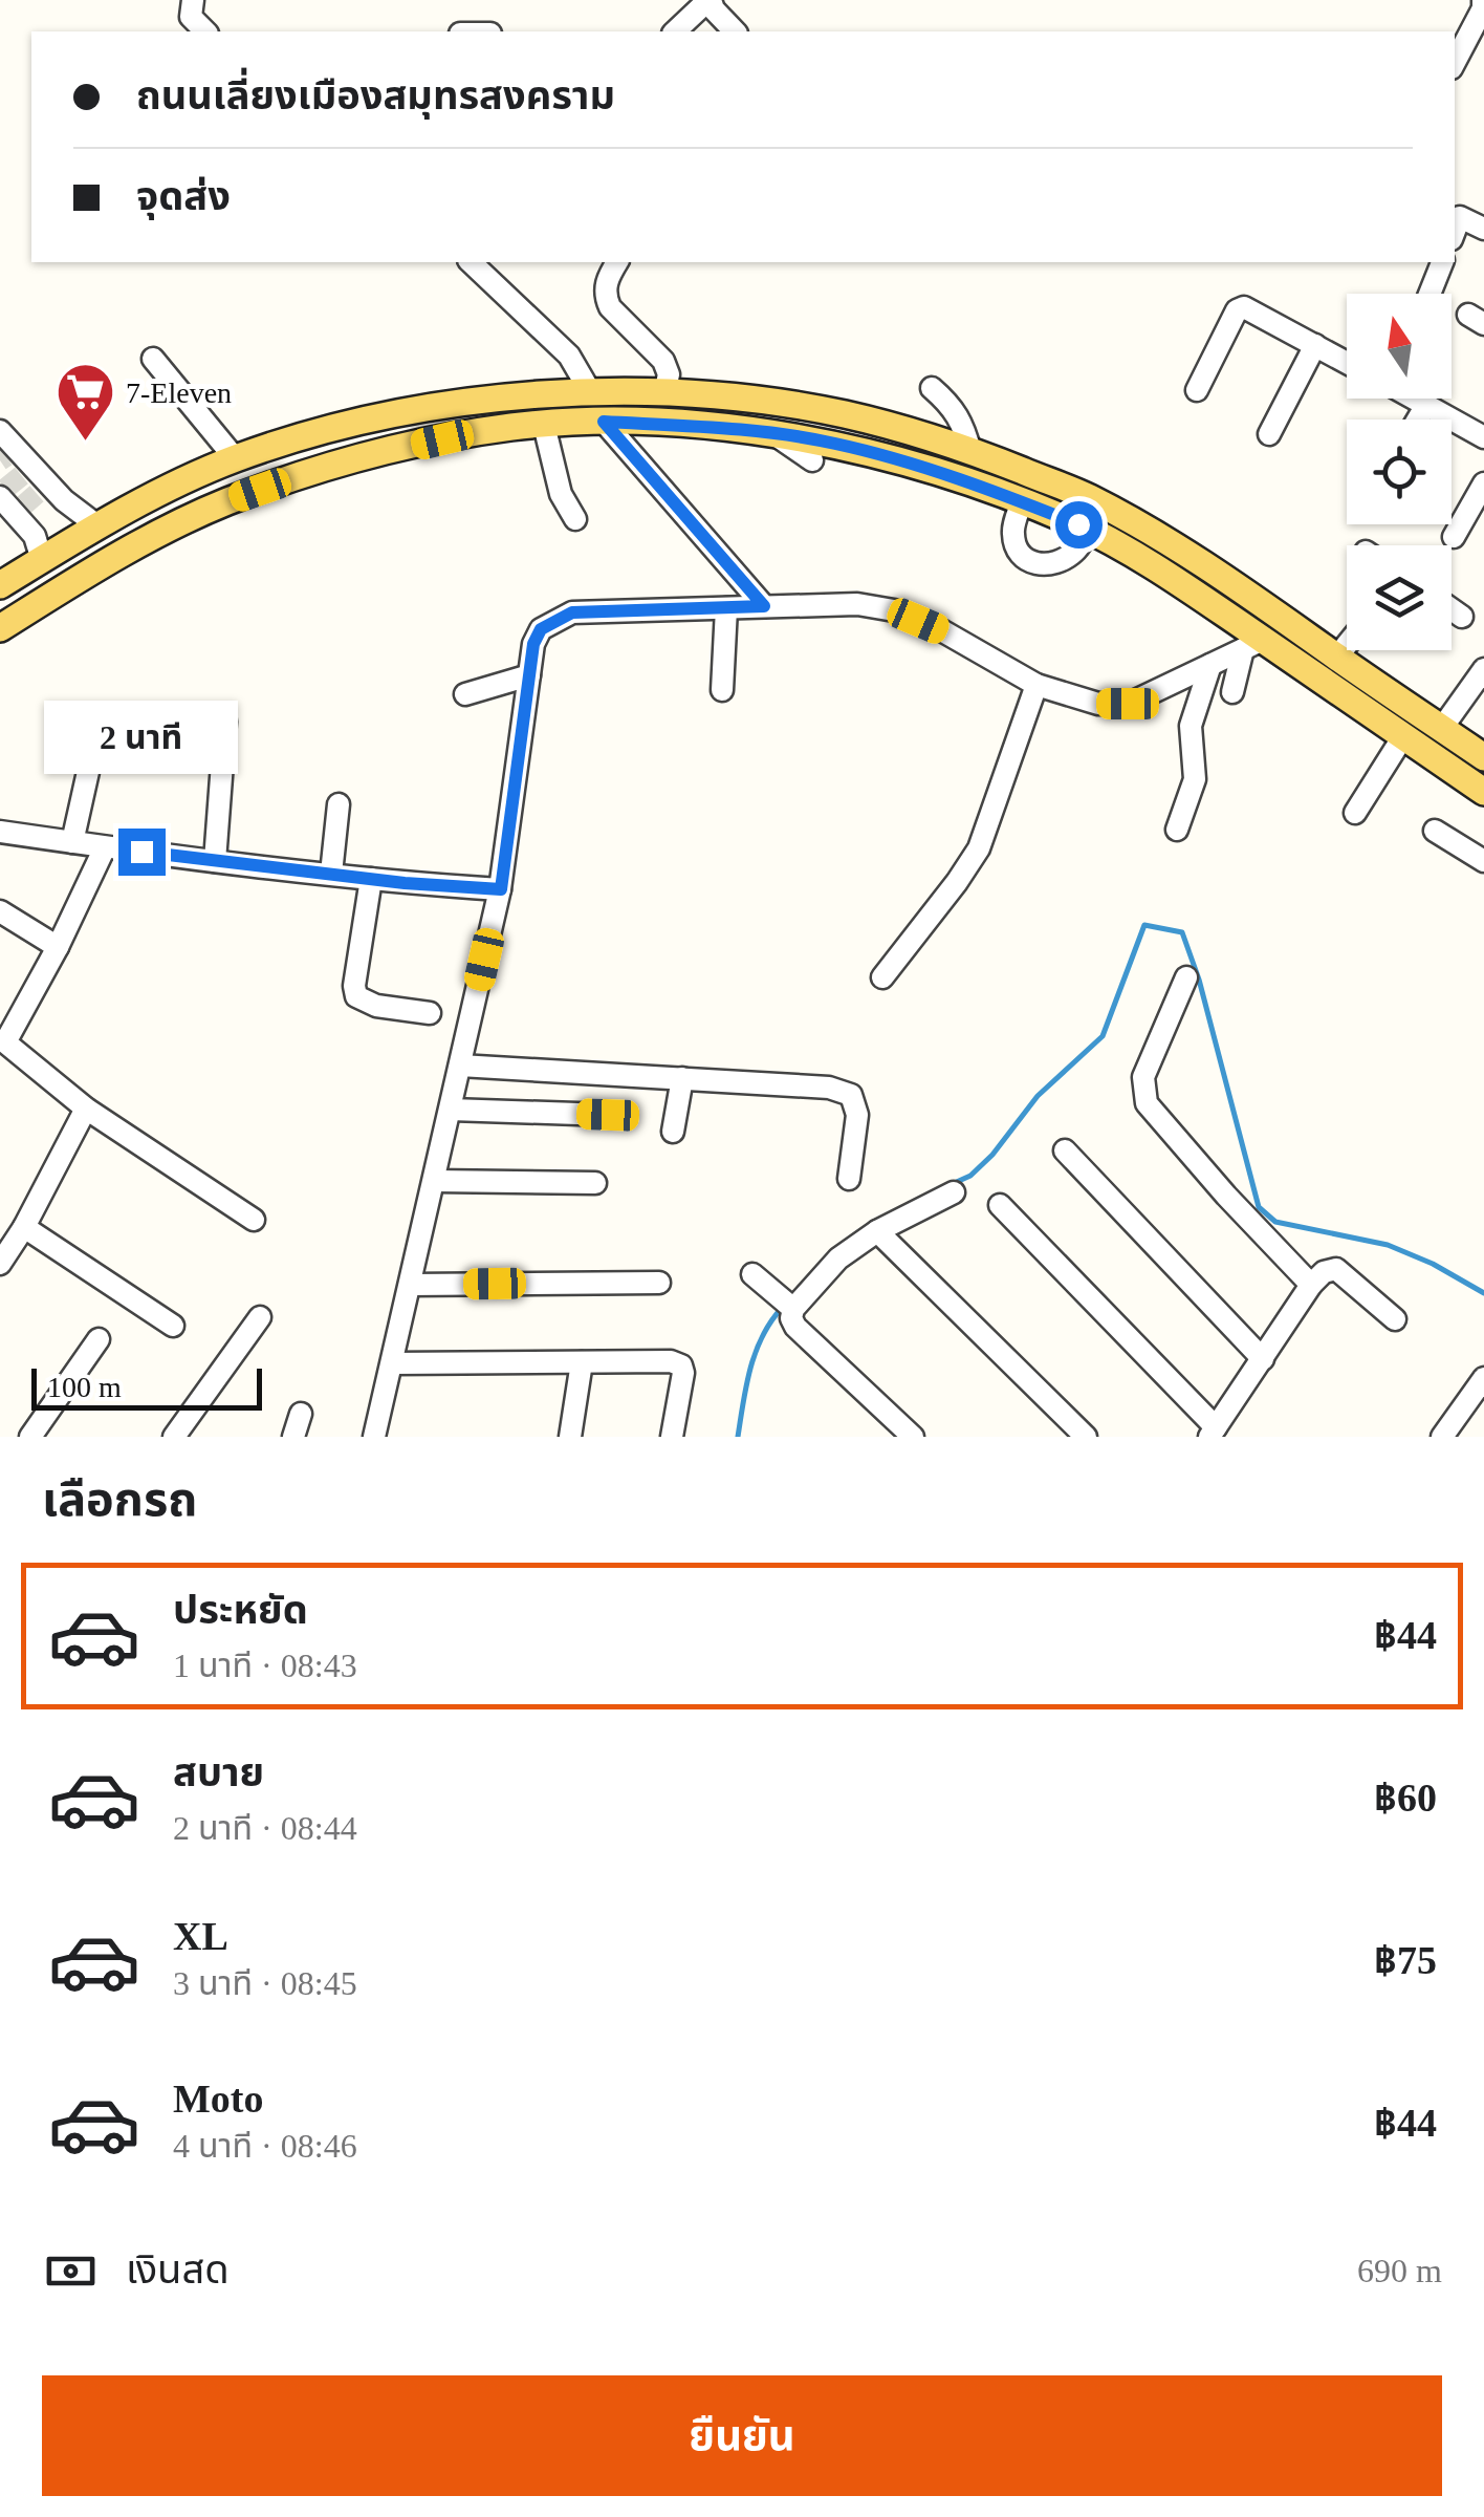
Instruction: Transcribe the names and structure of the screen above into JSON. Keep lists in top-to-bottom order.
{
  "places": {
    "supermarket": ["7-Eleven"]
  },
  "scale_bar": "100 m",
  "north": "top",
  "page": {
    "banner": ["ถนนเลี่ยงเมืองสมุทรสงคราม", "จุดส่ง"],
    "bubble": "2 นาที",
    "scale": "100 m",
    "heading": "เลือกรถ",
    "list": [
      {
        "name": "ประหยัด",
        "note": "1 นาที · 08:43",
        "value": "฿44"
      },
      {
        "name": "สบาย",
        "note": "2 นาที · 08:44",
        "value": "฿60"
      },
      {
        "name": "XL",
        "note": "3 นาที · 08:45",
        "value": "฿75"
      },
      {
        "name": "Moto",
        "note": "4 นาที · 08:46",
        "value": "฿44"
      }
    ],
    "pay": ["เงินสด", "690 m"],
    "buttons": "ยืนยัน"
  }
}
